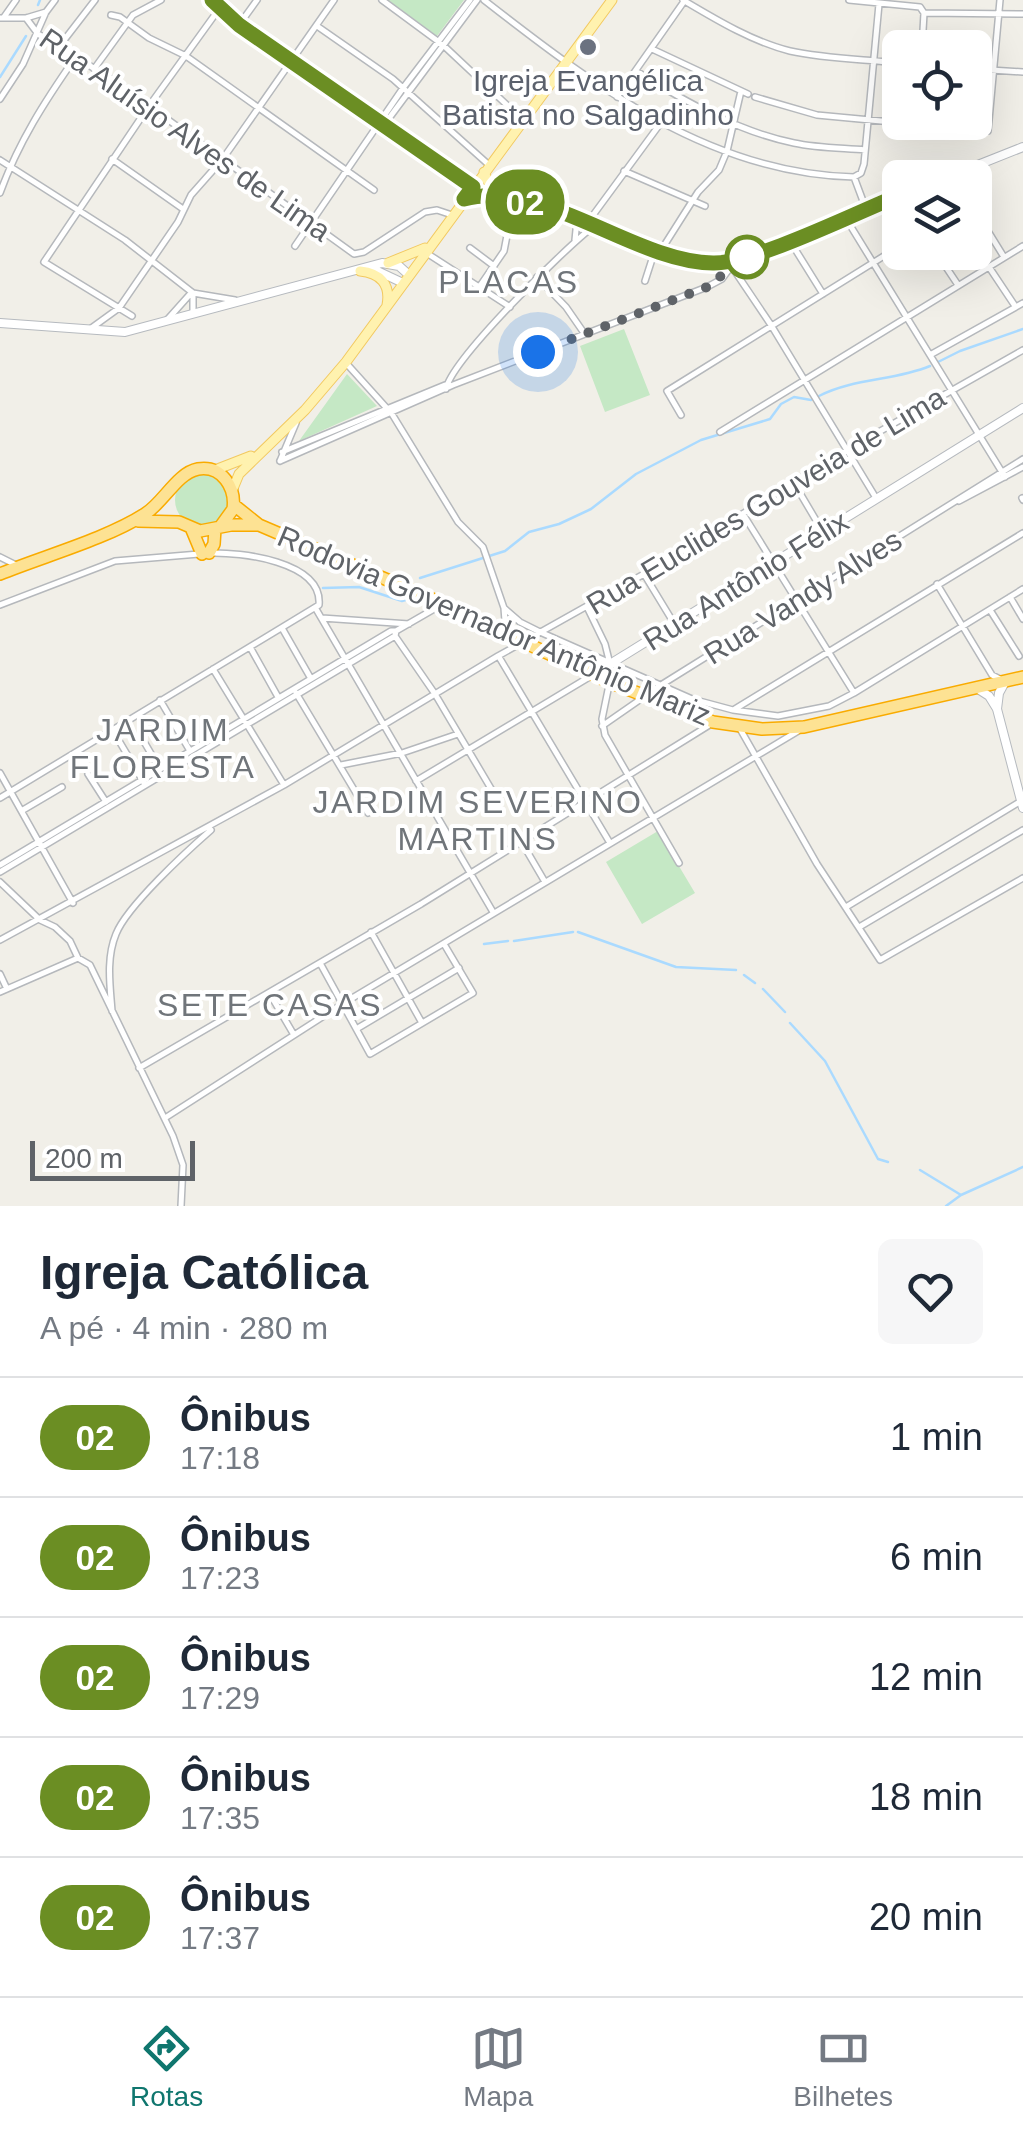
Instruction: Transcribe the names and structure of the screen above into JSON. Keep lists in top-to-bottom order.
{
  "streets": {
    "highway": ["Rodovia Governador Antônio Mariz"],
    "main road": ["Rua Antônio Félix"],
    "street": ["Rua Aluísio Alves de Lima", "Rua Euclides Gouveia de Lima", "Rua Vandy Alves"]
  },
  "crossings": [
    ["Rua Euclides Gouveia de Lima", "Rodovia Governador Antônio Mariz"],
    ["Rua Antônio Félix", "Rodovia Governador Antônio Mariz"],
    ["Rua Vandy Alves", "Rodovia Governador Antônio Mariz"]
  ],
  "districts": [
    "PLACAS",
    "JARDIM FLORESTA",
    "JARDIM SEVERINO MARTINS",
    "SETE CASAS"
  ],
  "places": ["Igreja Evangélica Batista no Salgadinho"],
  "lines": ["bus line 02"],
  "scale_bar": "200 m",
  "page": {
    "on_map": "02",
    "scale": "200 m",
    "heading": ["Igreja Católica", "A pé · 4 min · 280 m"],
    "list": [
      {
        "mark": "02",
        "name": "Ônibus",
        "note": "17:18",
        "value": "1 min"
      },
      {
        "mark": "02",
        "name": "Ônibus",
        "note": "17:23",
        "value": "6 min"
      },
      {
        "mark": "02",
        "name": "Ônibus",
        "note": "17:29",
        "value": "12 min"
      },
      {
        "mark": "02",
        "name": "Ônibus",
        "note": "17:35",
        "value": "18 min"
      },
      {
        "mark": "02",
        "name": "Ônibus",
        "note": "17:37",
        "value": "20 min"
      }
    ],
    "tabs": ["Rotas", "Mapa", "Bilhetes"]
  }
}
